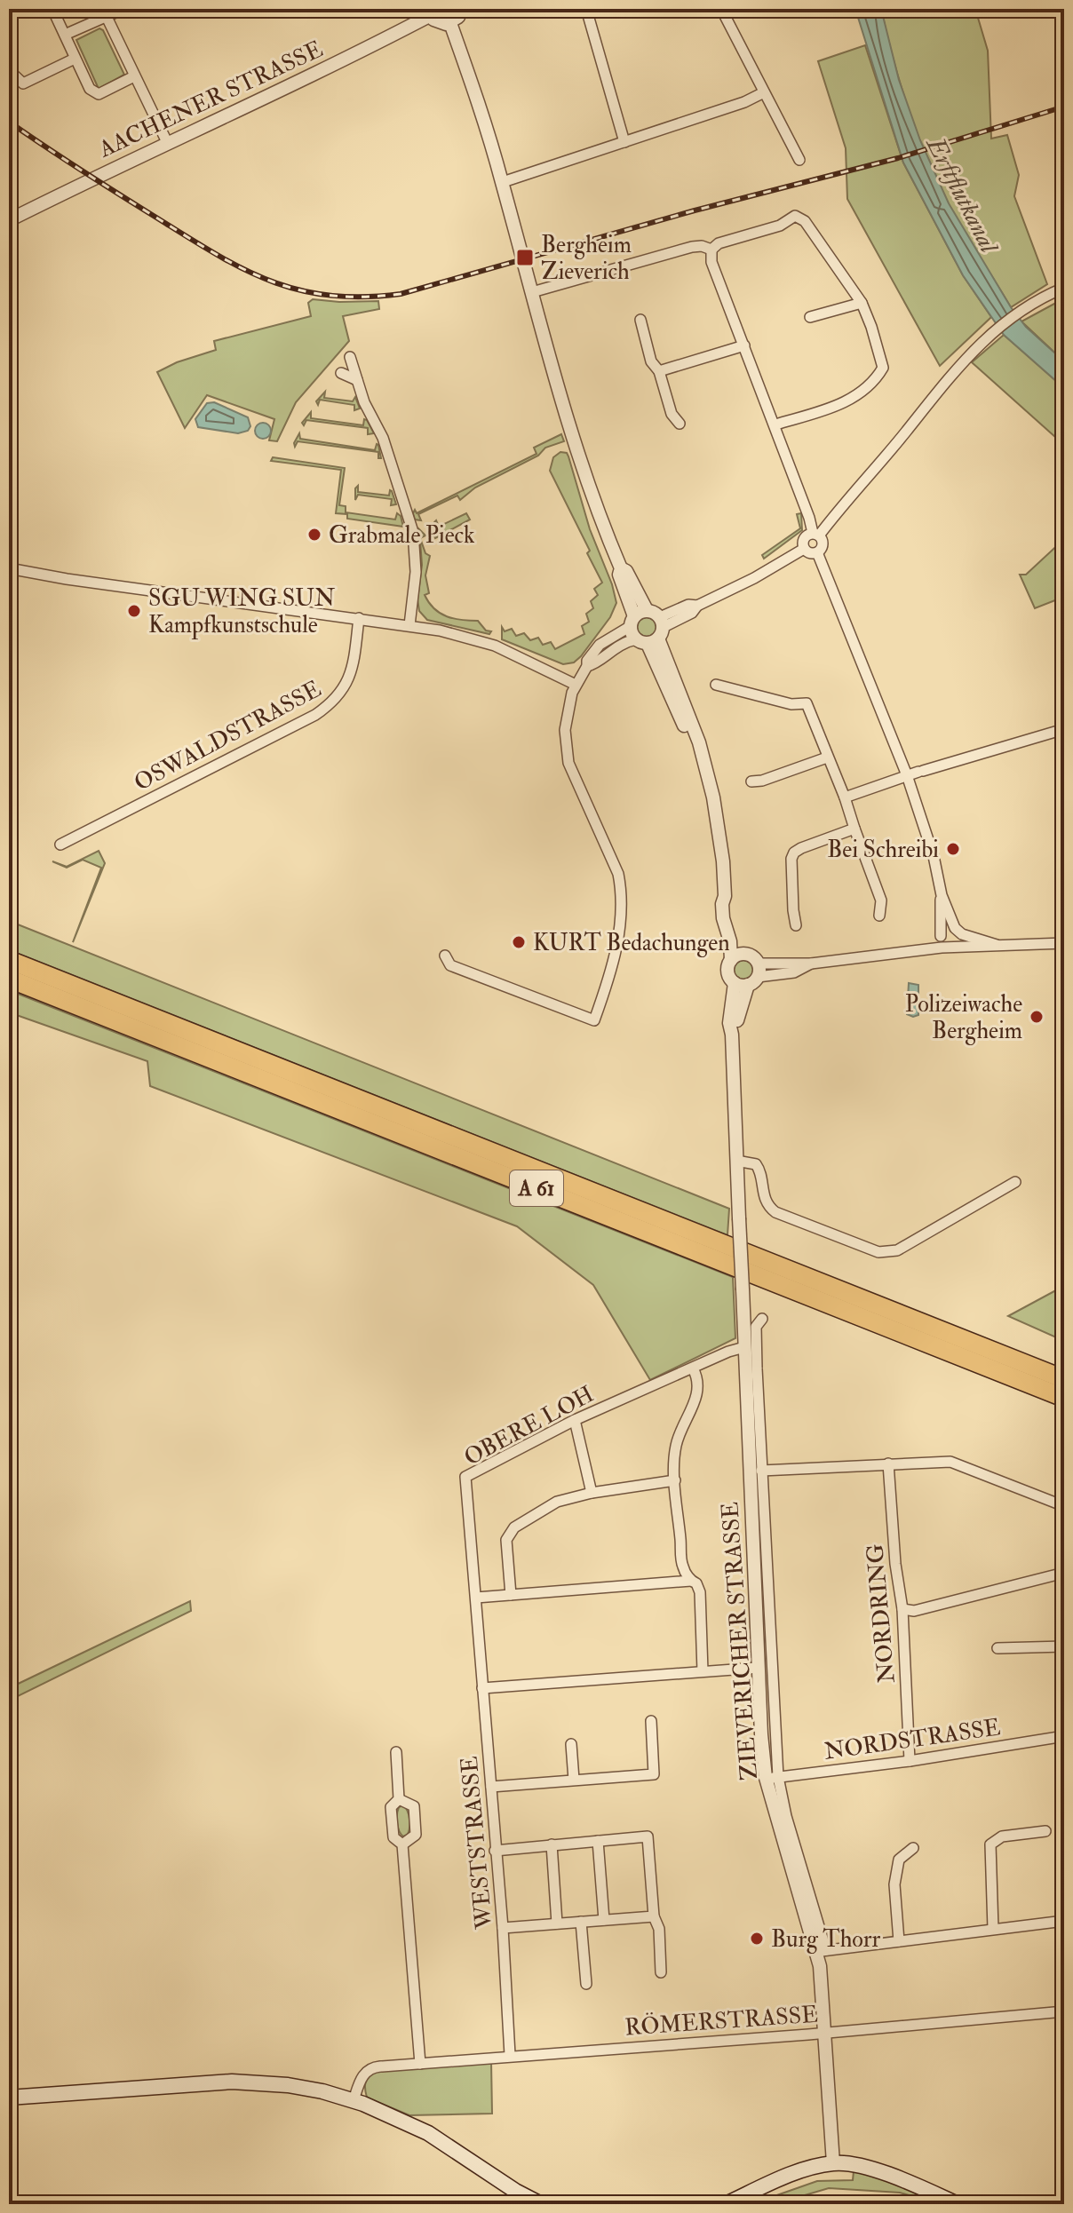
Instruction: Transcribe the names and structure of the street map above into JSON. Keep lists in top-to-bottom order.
{
  "streets": {
    "highway": ["A 61"],
    "street": [
      "AACHENER STRASSE",
      "OSWALDSTRASSE",
      "OBERE LOH",
      "NORDRING",
      "ZIEVERICHER STRASSE",
      "NORDSTRASSE",
      "WESTSTRASSE",
      "RÖMERSTRASSE"
    ]
  },
  "crossings": [
    ["OBERE LOH", "ZIEVERICHER STRASSE"],
    ["OBERE LOH", "WESTSTRASSE"],
    ["NORDRING", "NORDSTRASSE"],
    ["ZIEVERICHER STRASSE", "NORDSTRASSE"],
    ["ZIEVERICHER STRASSE", "RÖMERSTRASSE"],
    ["WESTSTRASSE", "RÖMERSTRASSE"]
  ],
  "water": ["Erftflutkanal"],
  "places": {
    "transit": ["Bergheim Zieverich"],
    "other": [
      "Grabmale Pieck",
      "SGU WING SUN Kampfkunstschule",
      "Bei Schreibi",
      "KURT Bedachungen",
      "Polizeiwache Bergheim",
      "Burg Thorr"
    ]
  }
}
